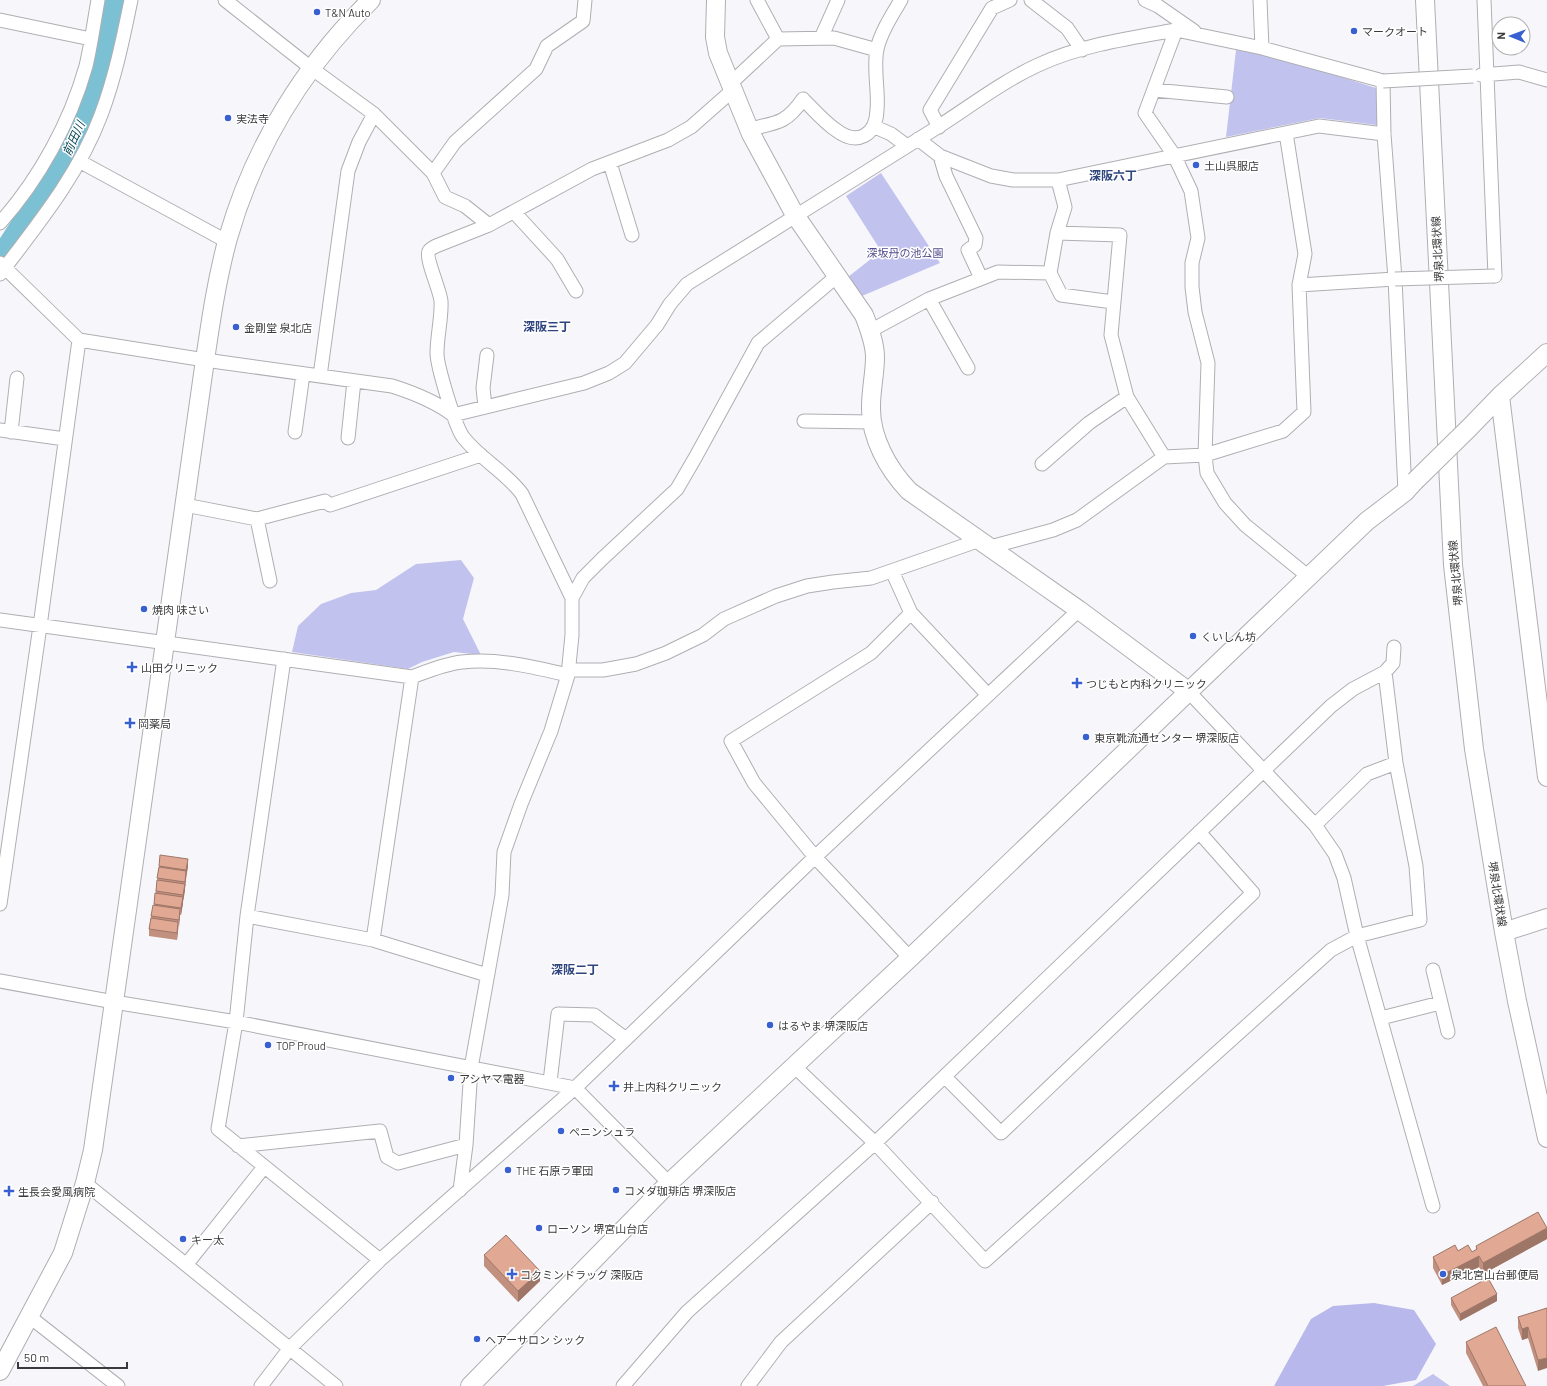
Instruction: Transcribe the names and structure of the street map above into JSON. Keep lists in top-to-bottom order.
{
  "streets": {
    "street": ["堺泉北環状線"]
  },
  "districts": ["深阪六丁", "深阪三丁", "深阪二丁"],
  "water": ["前田川"],
  "parks": ["深坂丹の池公園"],
  "places": {
    "other": [
      "T&N Auto",
      "マークオート",
      "実法寺",
      "土山呉服店",
      "金剛堂 泉北店",
      "焼肉 味さい",
      "くいしん坊",
      "東京靴流通センター 堺深阪店",
      "はるやま 堺深阪店",
      "TOP Proud",
      "アシヤマ電器",
      "ペニンシュラ",
      "THE 石原ラ軍団",
      "コメダ珈琲店 堺深阪店",
      "ローソン 堺宮山台店",
      "キー太",
      "泉北宮山台郵便局",
      "ヘアーサロン シック"
    ],
    "health": [
      "山田クリニック",
      "つじもと内科クリニック",
      "岡薬局",
      "井上内科クリニック",
      "生長会愛風病院",
      "コクミンドラッグ 深阪店"
    ]
  },
  "scale_bar": "50 m",
  "north": "left"
}
